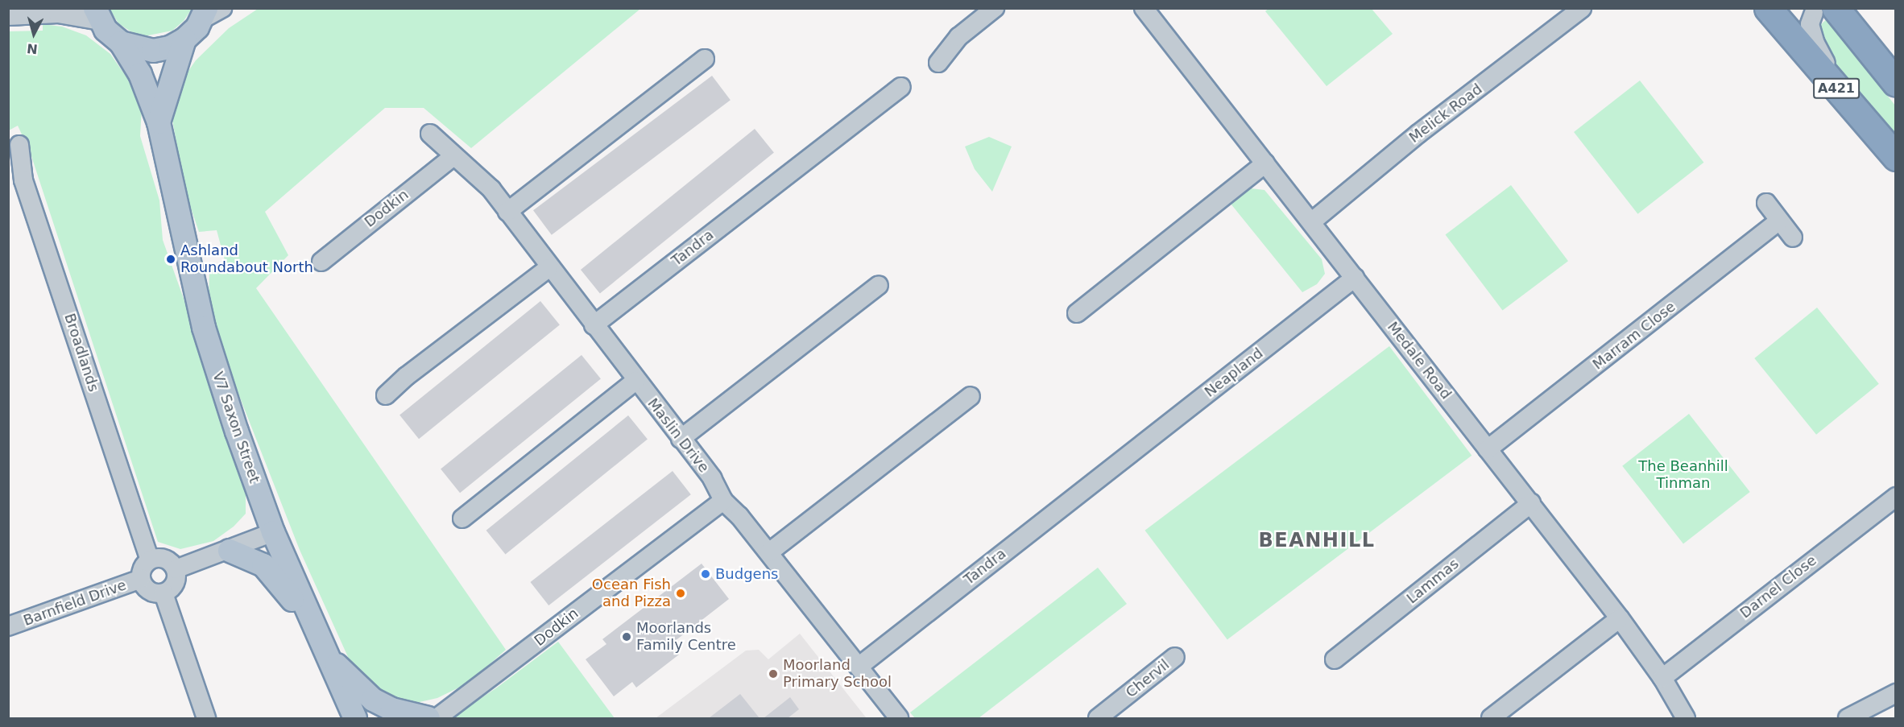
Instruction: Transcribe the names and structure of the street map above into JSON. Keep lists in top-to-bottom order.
{
  "streets": {
    "highway": ["A421"],
    "main road": ["V7 Saxon Street"],
    "street": [
      "Melick Road",
      "Dodkin",
      "Tandra",
      "Marram Close",
      "Broadlands",
      "Medale Road",
      "Neapland",
      "Maslin Drive",
      "Lammas",
      "Darnel Close",
      "Barnfield Drive",
      "Chervil"
    ]
  },
  "crossings": [
    ["Melick Road", "Medale Road"],
    ["Dodkin", "Maslin Drive"],
    ["Tandra", "Neapland"],
    ["Tandra", "Maslin Drive"],
    ["Marram Close", "Medale Road"],
    ["Broadlands", "Barnfield Drive"],
    ["Medale Road", "Neapland"],
    ["Medale Road", "Lammas"],
    ["Medale Road", "Darnel Close"]
  ],
  "districts": ["BEANHILL"],
  "parks": ["The Beanhill Tinman"],
  "places": [
    "Ashland Roundabout North",
    "Budgens",
    "Ocean Fish and Pizza",
    "Moorlands Family Centre",
    "Moorland Primary School"
  ],
  "north": "bottom"
}
